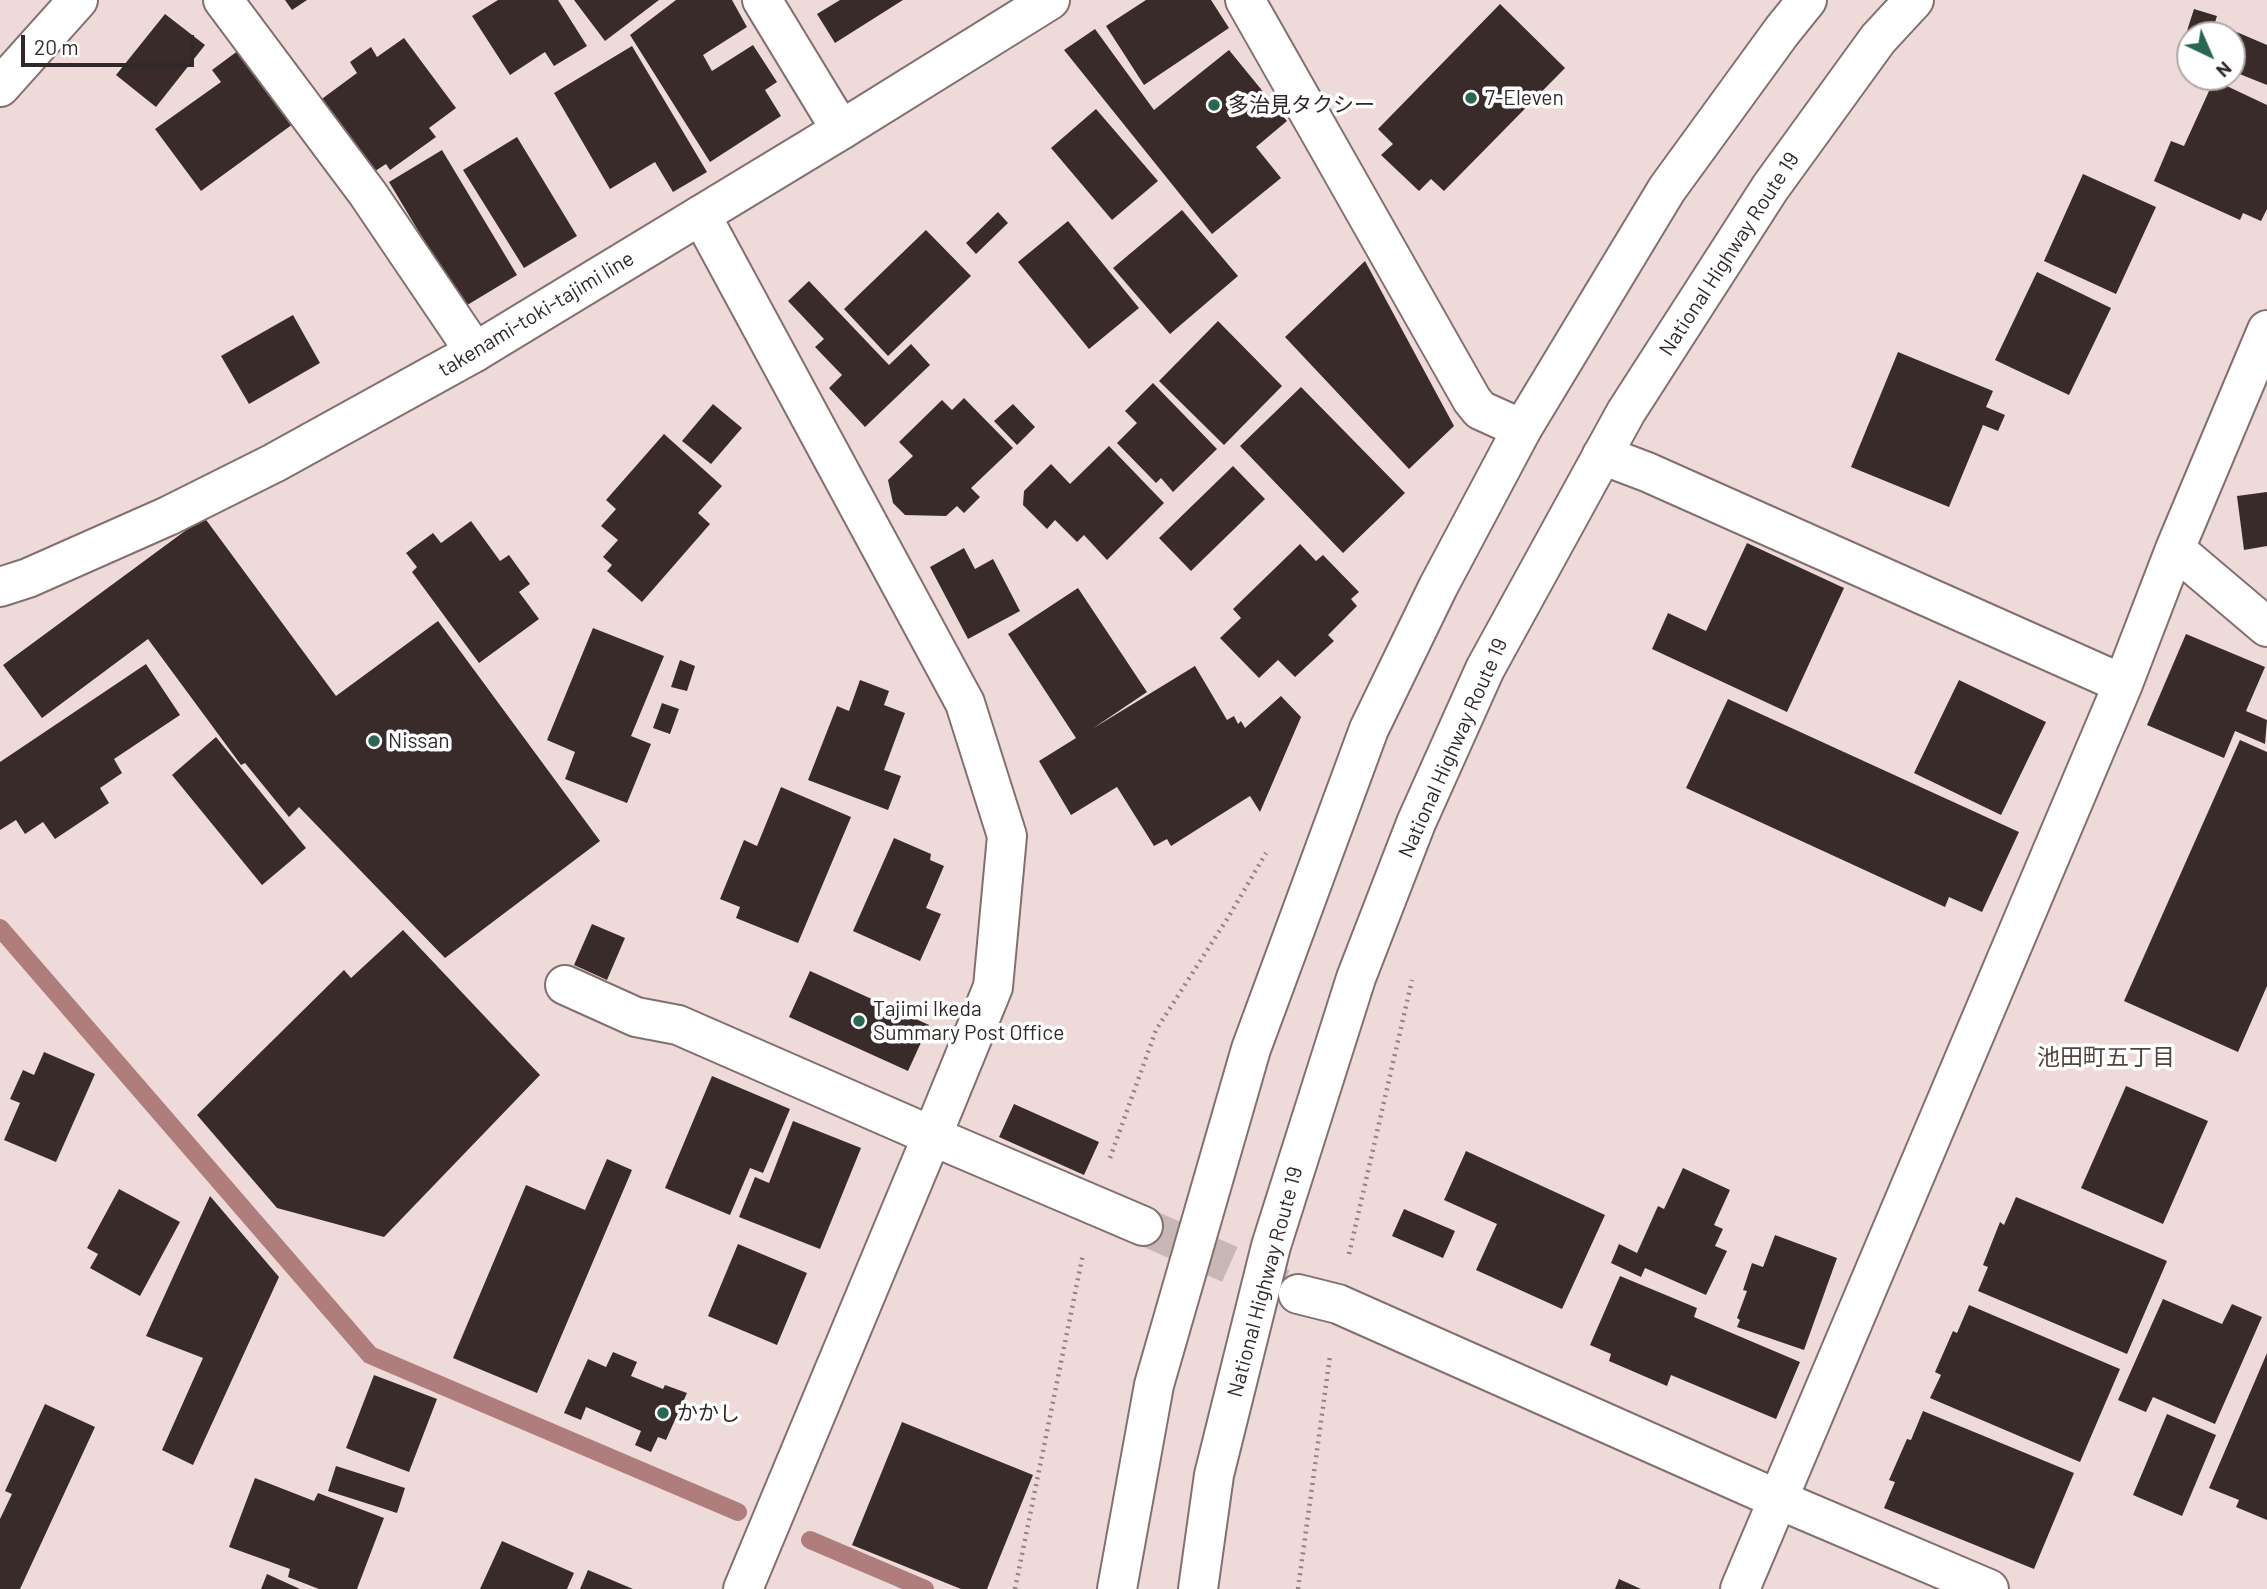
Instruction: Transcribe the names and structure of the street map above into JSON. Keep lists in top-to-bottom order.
{
  "streets": {
    "main road": ["National Highway Route 19", "takenami-toki-tajimi line"]
  },
  "districts": ["池田町五丁目"],
  "places": [
    "7-Eleven",
    "多治見タクシー",
    "Nissan",
    "Tajimi Ikeda Summary Post Office",
    "かかし"
  ],
  "scale_bar": "20 m",
  "north": "bottom right"
}
